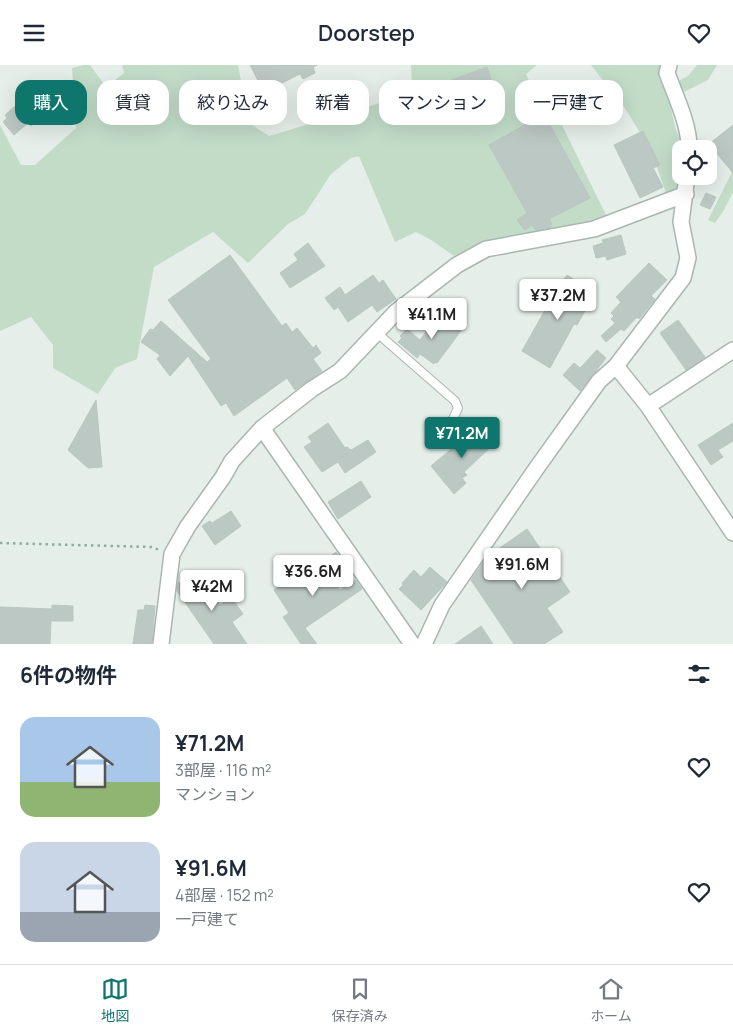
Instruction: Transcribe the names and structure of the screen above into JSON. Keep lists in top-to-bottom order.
{
  "page": {
    "header": "Doorstep",
    "chip": [
      "購入",
      "賃貸",
      "絞り込み",
      "新着",
      "マンション",
      "一戸建て"
    ],
    "price": [
      "¥37.2M",
      "¥41.1M",
      "¥71.2M",
      "¥91.6M",
      "¥36.6M",
      "¥42M"
    ],
    "heading": "6件の物件",
    "list": [
      {
        "name": "¥71.2M",
        "note": "3部屋 · 116 m² · マンション"
      },
      {
        "name": "¥91.6M",
        "note": "4部屋 · 152 m² · 一戸建て"
      }
    ],
    "tabs": ["地図", "保存済み", "ホーム"]
  }
}
